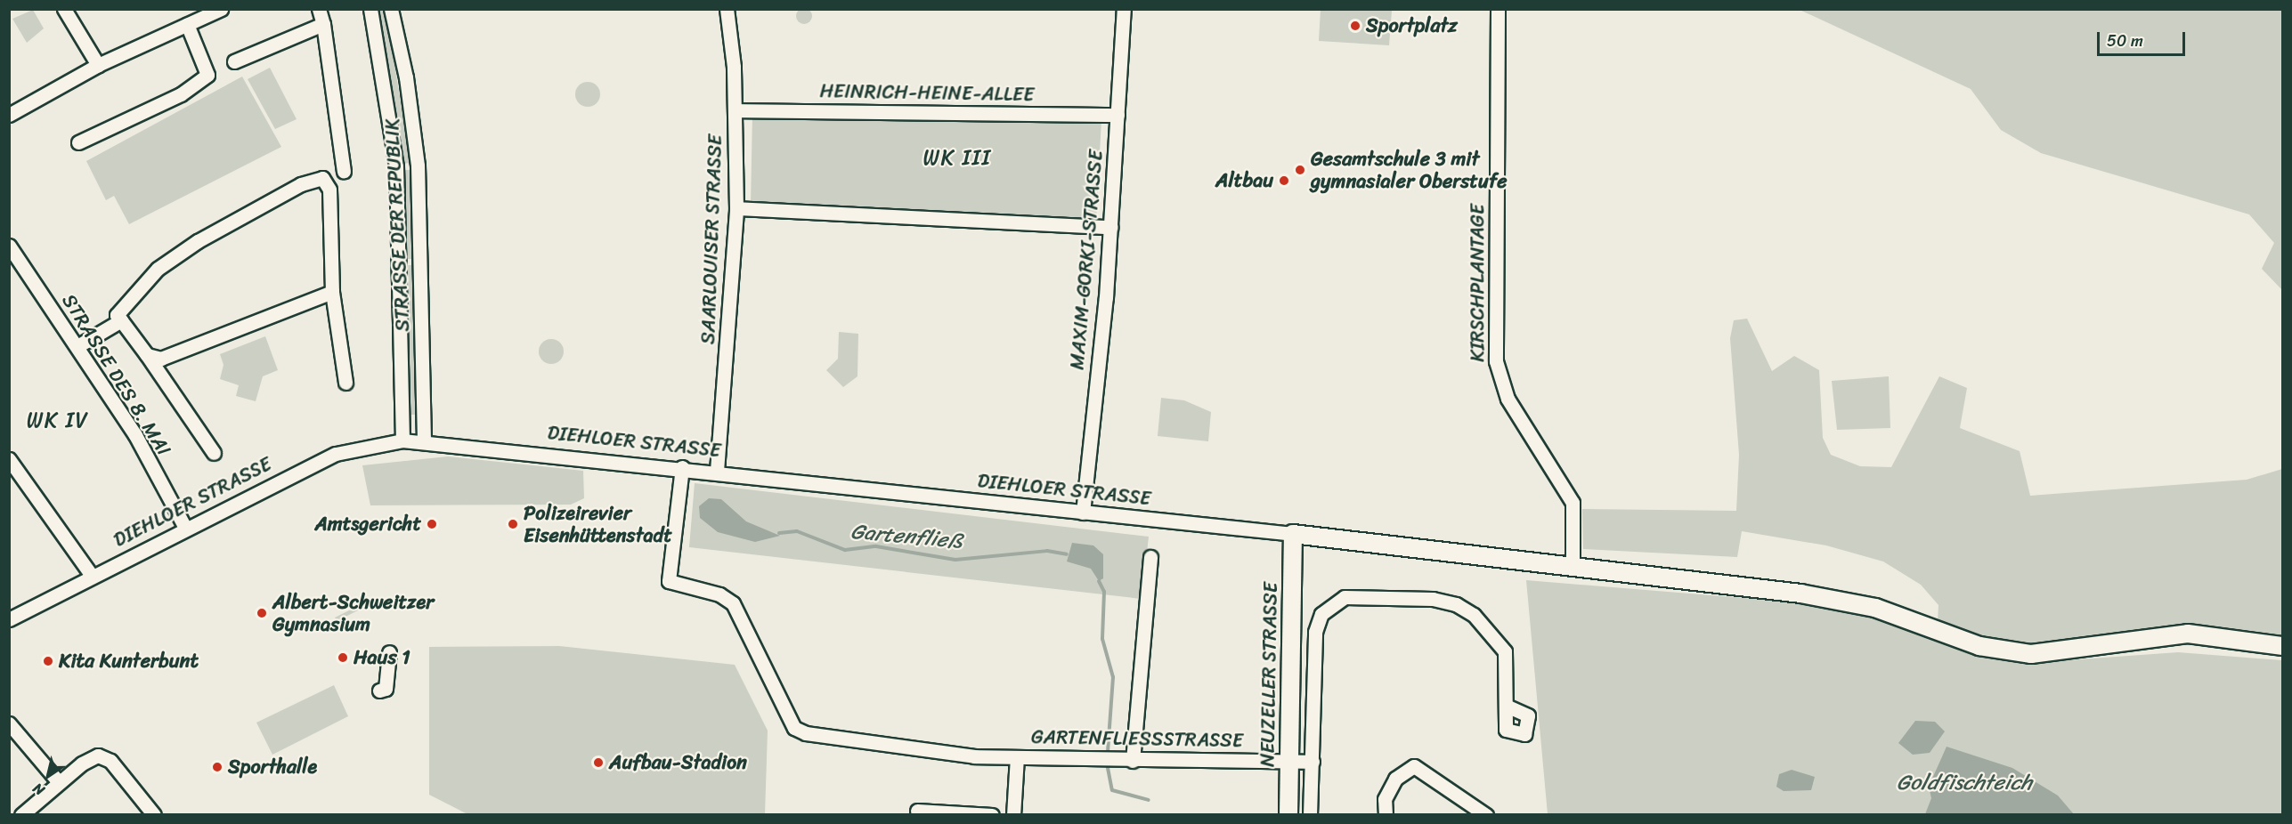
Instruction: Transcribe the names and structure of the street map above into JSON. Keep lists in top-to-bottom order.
{
  "streets": {
    "main road": ["NEUZELLER STRASSE"],
    "street": [
      "HEINRICH-HEINE-ALLEE",
      "STRASSE DER REPUBLIK",
      "SAARLOUISER STRASSE",
      "MAXIM-GORKI-STRASSE",
      "KIRSCHPLANTAGE",
      "STRASSE DES 8. MAI",
      "DIEHLOER STRASSE",
      "GARTENFLIESSSTRASSE"
    ]
  },
  "crossings": [
    ["HEINRICH-HEINE-ALLEE", "SAARLOUISER STRASSE"],
    ["HEINRICH-HEINE-ALLEE", "MAXIM-GORKI-STRASSE"],
    ["STRASSE DER REPUBLIK", "DIEHLOER STRASSE"],
    ["SAARLOUISER STRASSE", "DIEHLOER STRASSE"],
    ["MAXIM-GORKI-STRASSE", "DIEHLOER STRASSE"],
    ["STRASSE DES 8. MAI", "DIEHLOER STRASSE"],
    ["DIEHLOER STRASSE", "NEUZELLER STRASSE"],
    ["DIEHLOER STRASSE", "GARTENFLIESSSTRASSE"],
    ["NEUZELLER STRASSE", "GARTENFLIESSSTRASSE"]
  ],
  "districts": ["WK III", "WK IV"],
  "water": ["Gartenfließ", "Goldfischteich"],
  "places": [
    "Sportplatz",
    "Gesamtschule 3 mit gymnasialer Oberstufe",
    "Altbau",
    "Amtsgericht",
    "Polizeirevier Eisenhüttenstadt",
    "Albert-Schweitzer Gymnasium",
    "Haus 1",
    "Kita Kunterbunt",
    "Aufbau-Stadion",
    "Sporthalle"
  ],
  "scale_bar": "50 m",
  "north": "bottom left"
}
